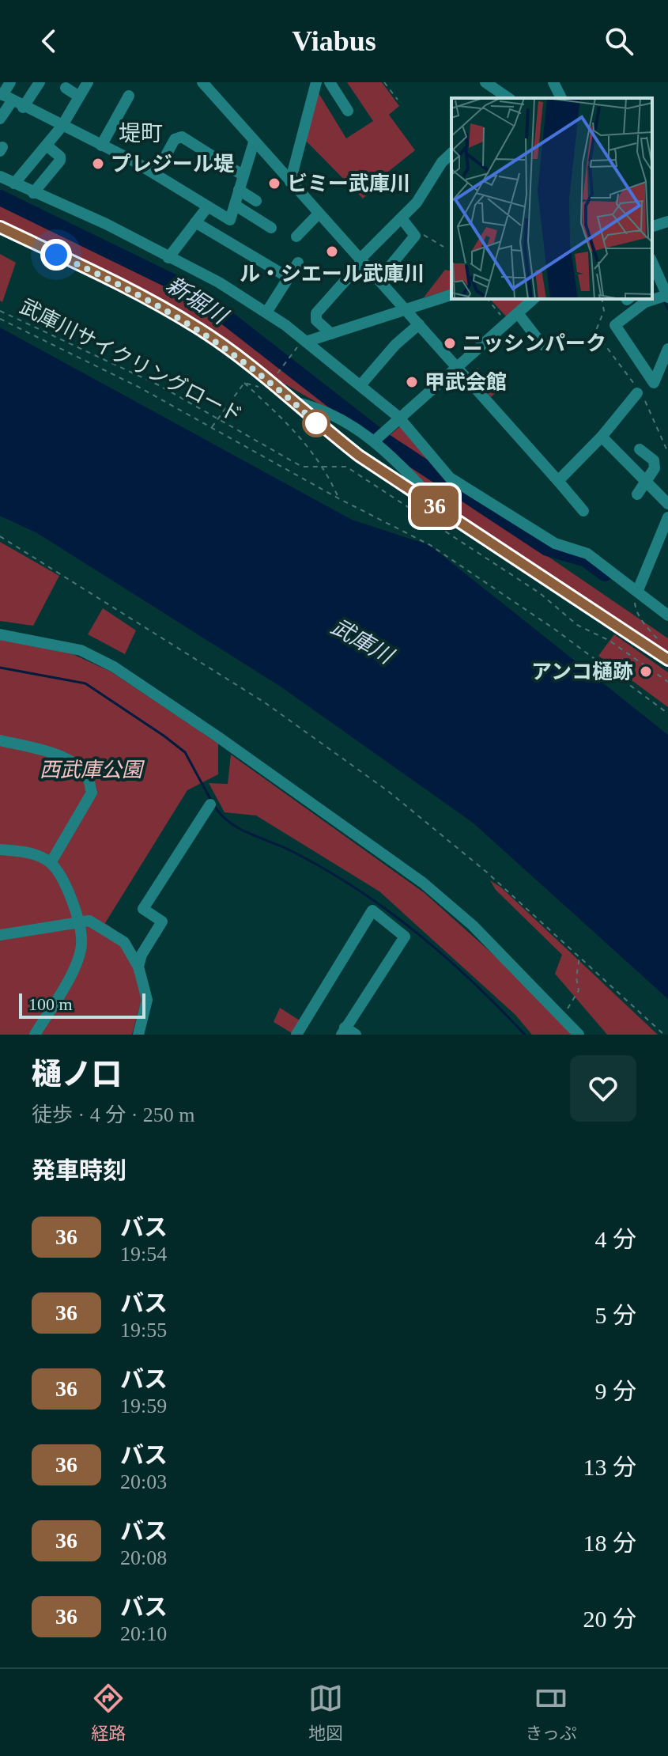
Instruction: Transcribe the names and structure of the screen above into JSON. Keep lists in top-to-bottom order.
{
  "streets": {
    "path": ["武庫川サイクリングロード"]
  },
  "districts": ["堤町"],
  "water": ["新堀川", "武庫川"],
  "parks": ["西武庫公園"],
  "places": [
    "プレジール堤",
    "ビミー武庫川",
    "ル・シエール武庫川",
    "ニッシンパーク",
    "甲武会館",
    "アンコ樋跡"
  ],
  "lines": ["bus line 36"],
  "scale_bar": "100 m",
  "page": {
    "header": "Viabus",
    "on_map": "36",
    "scale": "100 m",
    "heading": [
      ["樋ノ口", "徒歩 · 4 分 · 250 m"],
      "発車時刻"
    ],
    "list": [
      {
        "mark": "36",
        "name": "バス",
        "note": "19:54",
        "value": "4 分"
      },
      {
        "mark": "36",
        "name": "バス",
        "note": "19:55",
        "value": "5 分"
      },
      {
        "mark": "36",
        "name": "バス",
        "note": "19:59",
        "value": "9 分"
      },
      {
        "mark": "36",
        "name": "バス",
        "note": "20:03",
        "value": "13 分"
      },
      {
        "mark": "36",
        "name": "バス",
        "note": "20:08",
        "value": "18 分"
      },
      {
        "mark": "36",
        "name": "バス",
        "note": "20:10",
        "value": "20 分"
      }
    ],
    "tabs": ["経路", "地図", "きっぷ"]
  }
}
